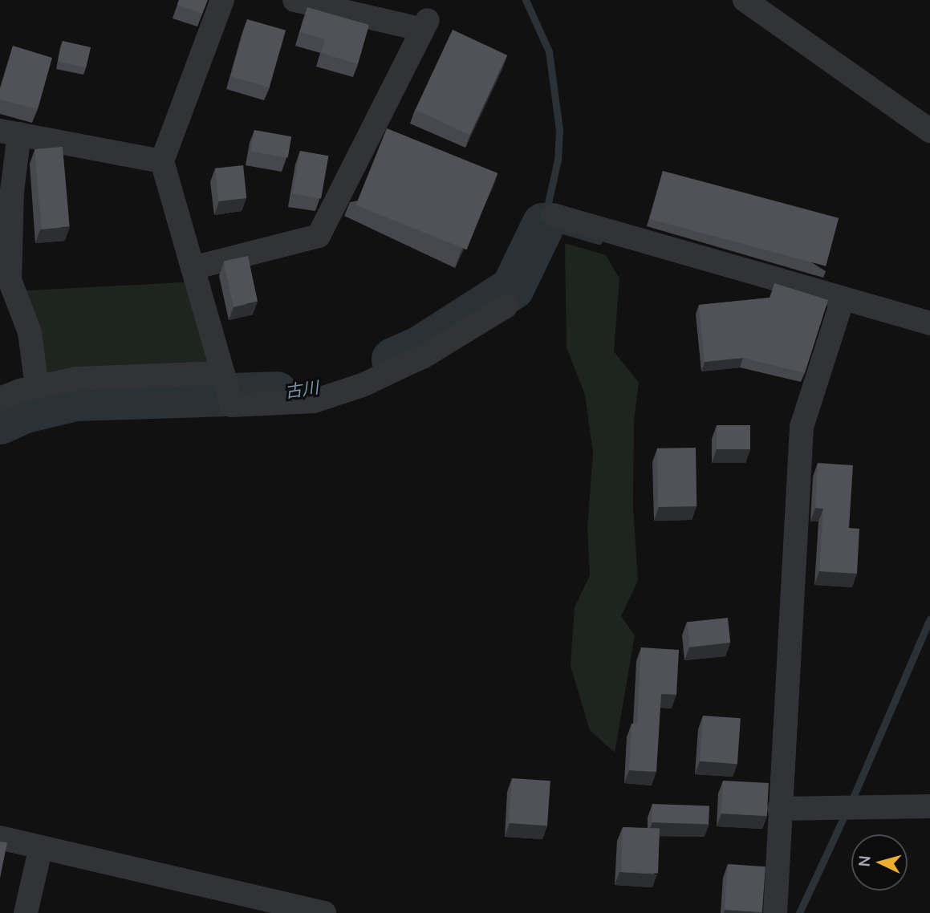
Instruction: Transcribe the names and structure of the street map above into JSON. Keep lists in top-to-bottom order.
{
  "water": ["古川"],
  "north": "left"
}
